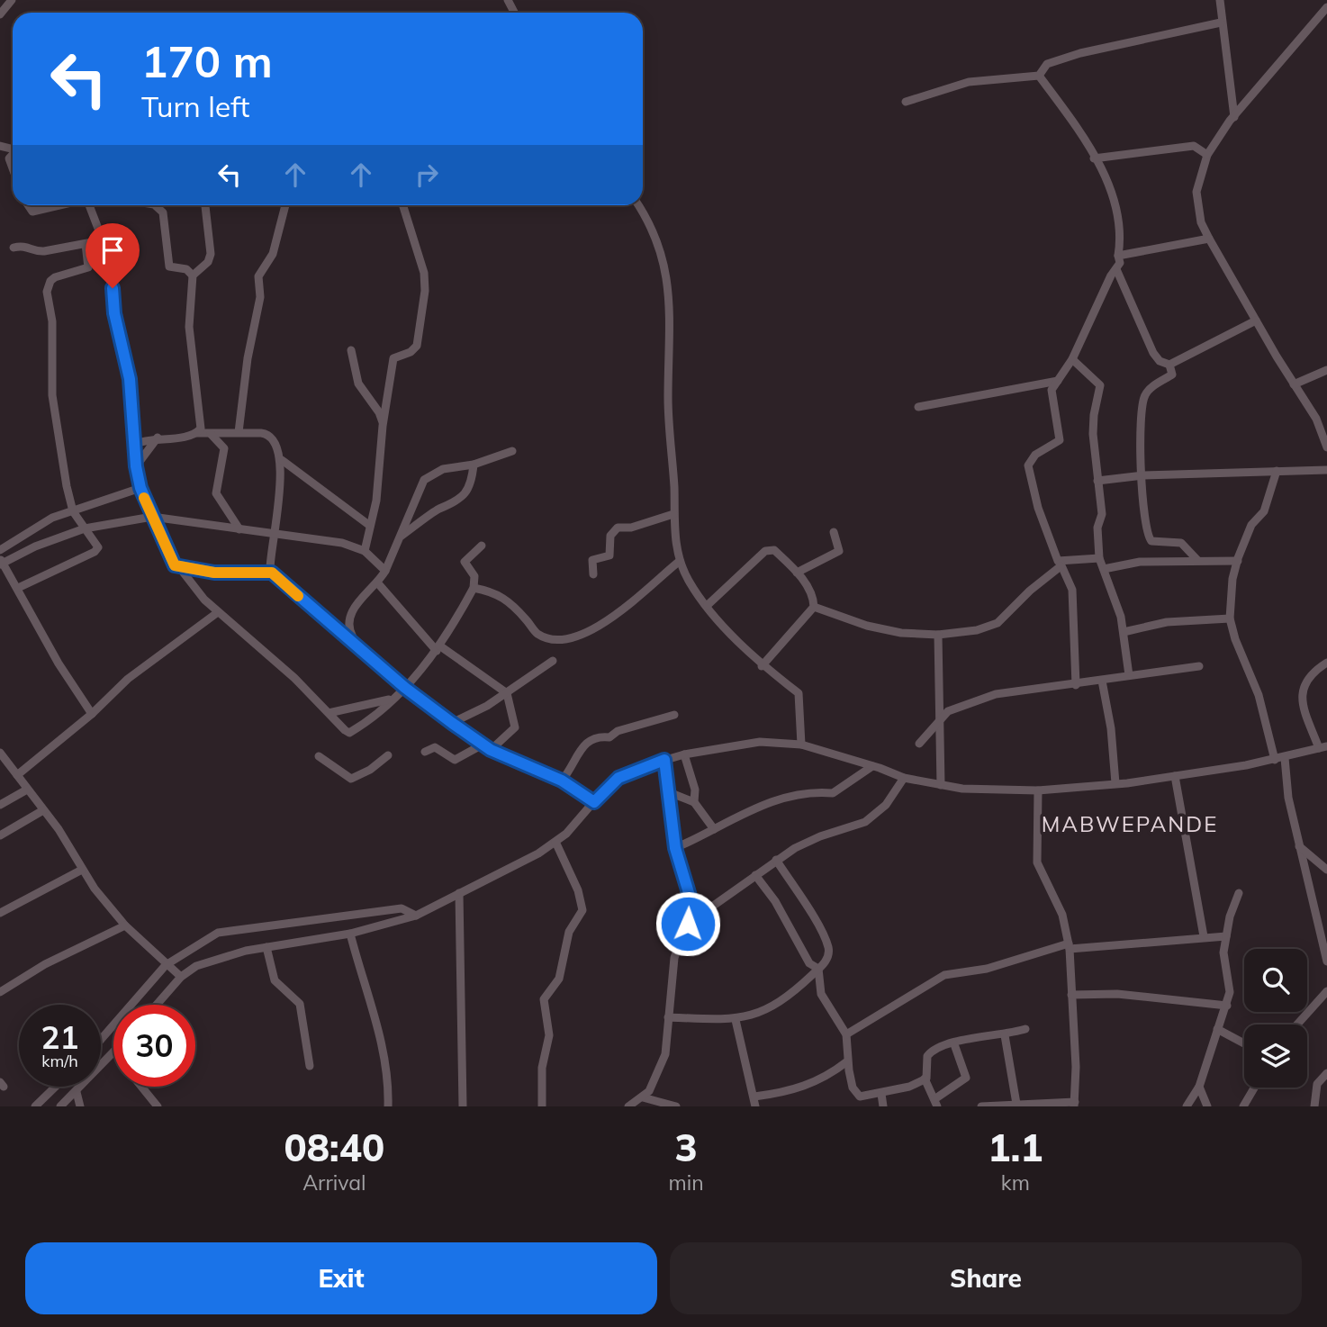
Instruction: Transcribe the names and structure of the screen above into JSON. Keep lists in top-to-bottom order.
{
  "districts": ["MABWEPANDE"],
  "page": {
    "turn": ["170 m", "Turn left"],
    "speed": "21 km/h",
    "limit": "30",
    "eta": [
      "08:40",
      "Arrival",
      "3",
      "min",
      "1.1",
      "km"
    ],
    "buttons": ["Exit", "Share"]
  }
}
